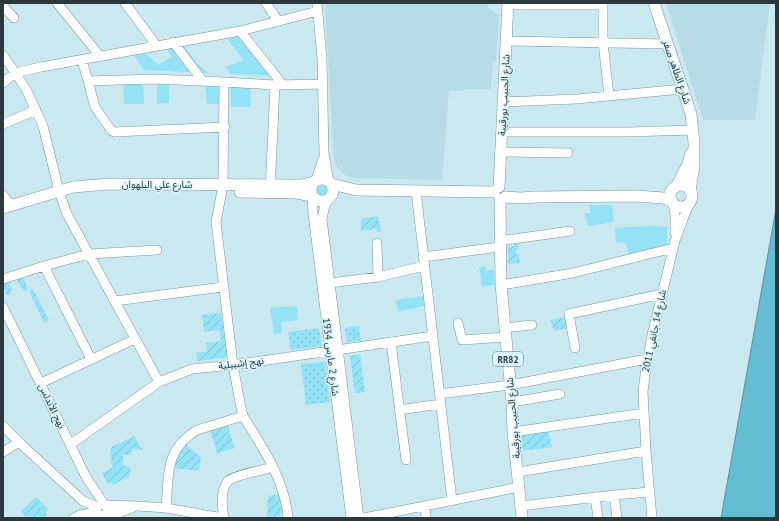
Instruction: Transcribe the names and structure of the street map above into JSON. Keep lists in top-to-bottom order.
{
  "streets": {
    "main road": [
      "شارع الطاهر صفر",
      "شارع الحبيب بورقيبة",
      "شارع علي البلهوان",
      "RR82"
    ],
    "street": [
      "شارع 14 جانفي 2011",
      "شارع 2 مارس 1934",
      "نهج إشبيلية",
      "نهج الأندلس"
    ]
  },
  "crossings": [
    ["شارع الطاهر صفر", "شارع 14 جانفي 2011"],
    ["شارع علي البلهوان", "شارع 2 مارس 1934"],
    ["شارع 2 مارس 1934", "نهج إشبيلية"],
    ["نهج إشبيلية", "نهج الأندلس"]
  ]
}
